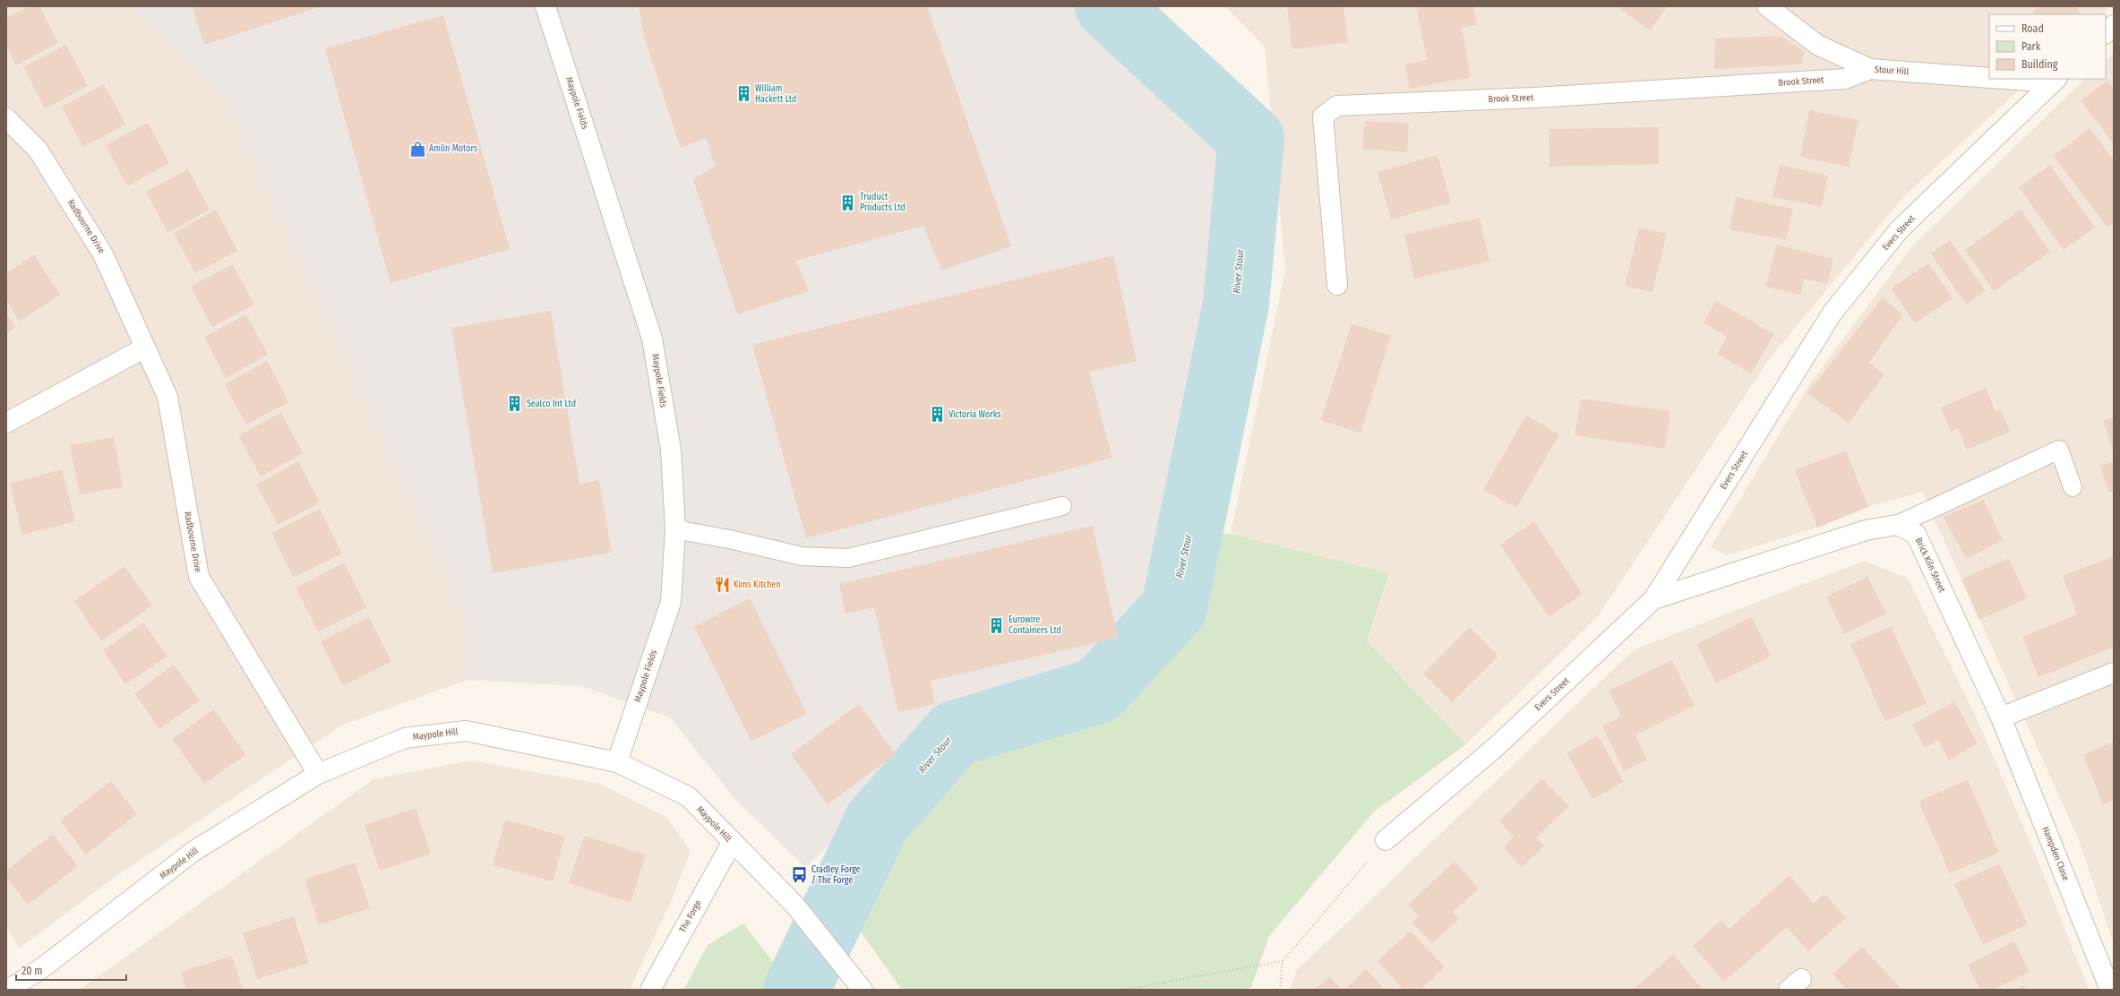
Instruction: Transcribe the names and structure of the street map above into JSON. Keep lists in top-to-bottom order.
{
  "streets": {
    "street": [
      "Stour Hill",
      "Brook Street",
      "Maypole Fields",
      "Radbourne Drive",
      "Evers Street",
      "Brick Kiln Street",
      "Maypole Hill",
      "Hampden Close",
      "The Forge"
    ]
  },
  "crossings": [
    ["Stour Hill", "Brook Street"],
    ["Stour Hill", "Evers Street"],
    ["Maypole Fields", "Maypole Hill"],
    ["Radbourne Drive", "Maypole Hill"],
    ["Brick Kiln Street", "Hampden Close"],
    ["Maypole Hill", "The Forge"]
  ],
  "water": ["River Stour"],
  "places": {
    "building": [
      "William Hackett Ltd",
      "Truduct Products Ltd",
      "Sealco Int Ltd",
      "Victoria Works",
      "Eurowire Containers Ltd"
    ],
    "shop": ["Amlin Motors"],
    "restaurant": ["Kims Kitchen"],
    "bus stop": ["Cradley Forge / The Forge"]
  },
  "legend": ["Road", "Park", "Building"],
  "scale_bar": "20 m"
}
